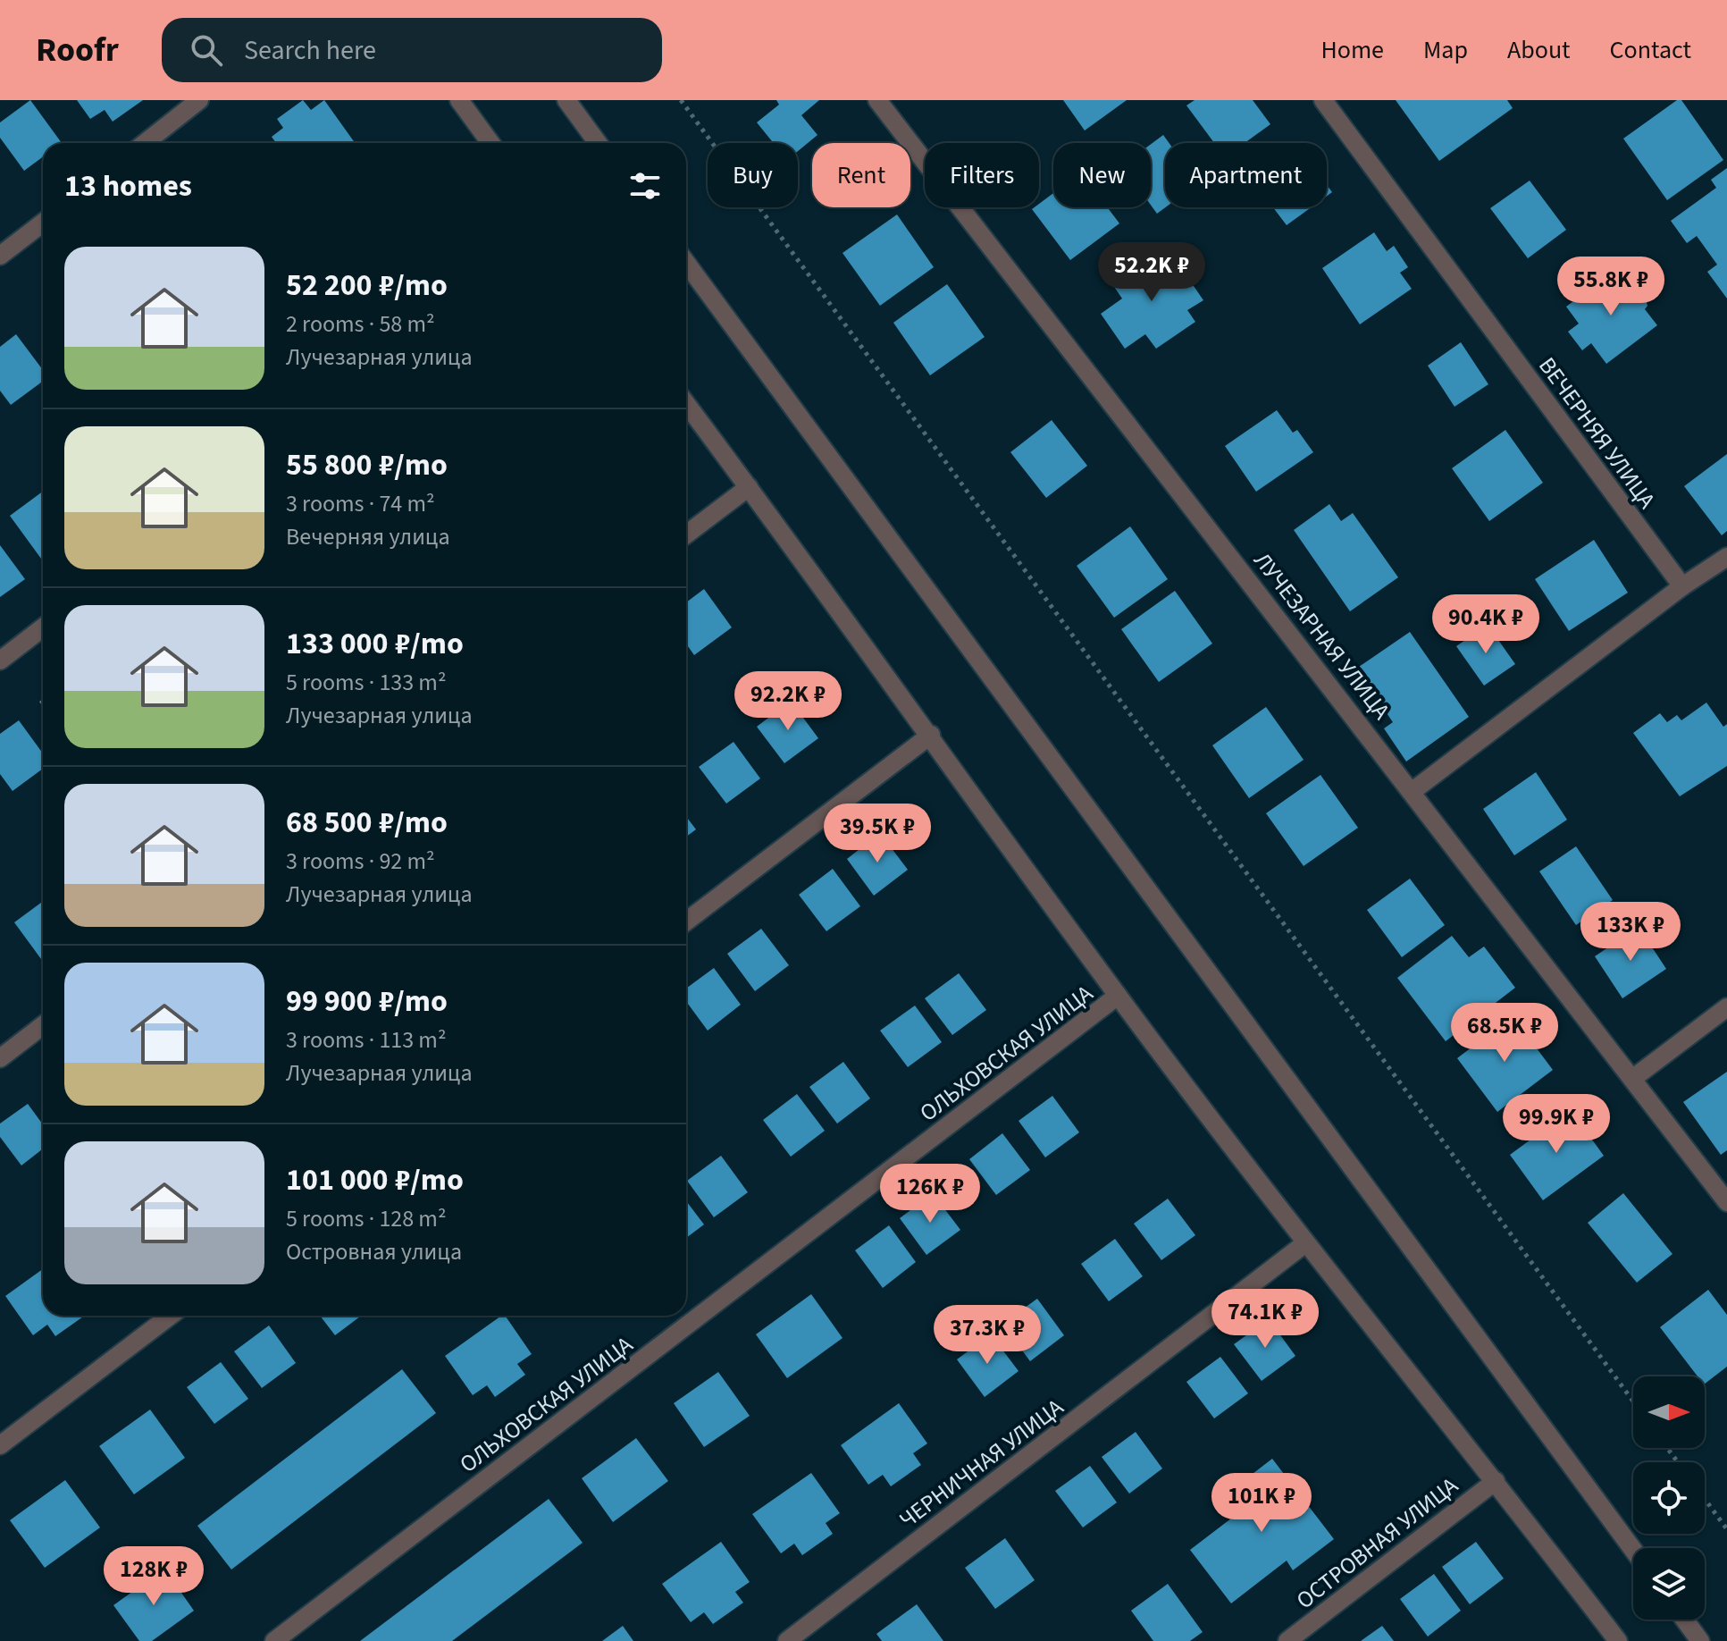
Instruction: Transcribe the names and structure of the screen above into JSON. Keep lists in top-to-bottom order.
{
  "streets": {
    "street": [
      "ВЕЧЕРНЯЯ УЛИЦА",
      "ЛУЧЕЗАРНАЯ УЛИЦА",
      "ОЛЬХОВСКАЯ УЛИЦА",
      "ЧЕРНИЧНАЯ УЛИЦА",
      "ОСТРОВНАЯ УЛИЦА"
    ]
  },
  "north": "right",
  "page": {
    "header": "Roofr",
    "search": "Search here",
    "nav": [
      "Home",
      "Map",
      "About",
      "Contact"
    ],
    "chip": [
      "Buy",
      "Rent",
      "Filters",
      "New",
      "Apartment"
    ],
    "heading": "13 homes",
    "list": [
      {
        "name": "52 200 ₽/mo",
        "note": "2 rooms · 58 m² · Лучезарная улица"
      },
      {
        "name": "55 800 ₽/mo",
        "note": "3 rooms · 74 m² · Вечерняя улица"
      },
      {
        "name": "133 000 ₽/mo",
        "note": "5 rooms · 133 m² · Лучезарная улица"
      },
      {
        "name": "68 500 ₽/mo",
        "note": "3 rooms · 92 m² · Лучезарная улица"
      },
      {
        "name": "99 900 ₽/mo",
        "note": "3 rooms · 113 m² · Лучезарная улица"
      },
      {
        "name": "101 000 ₽/mo",
        "note": "5 rooms · 128 m² · Островная улица"
      }
    ],
    "price": [
      "52.2K ₽",
      "55.8K ₽",
      "90.4K ₽",
      "92.2K ₽",
      "39.5K ₽",
      "133K ₽",
      "68.5K ₽",
      "99.9K ₽",
      "126K ₽",
      "74.1K ₽",
      "37.3K ₽",
      "101K ₽",
      "128K ₽"
    ]
  }
}
